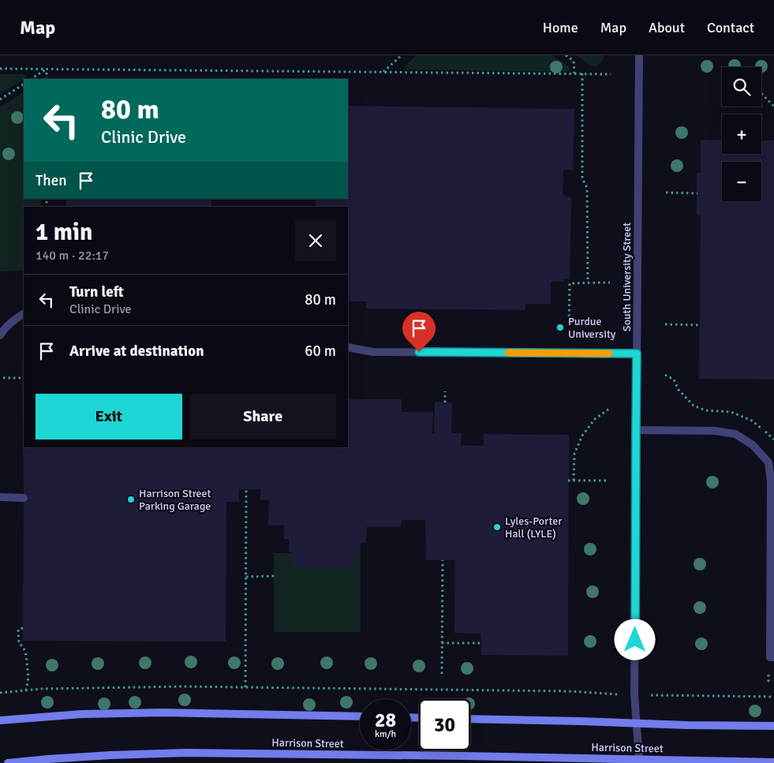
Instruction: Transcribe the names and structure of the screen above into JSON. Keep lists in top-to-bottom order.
{
  "streets": {
    "main road": ["Harrison Street"],
    "street": ["South University Street"]
  },
  "crossings": [
    ["South University Street", "Harrison Street"]
  ],
  "places": ["Purdue University", "Harrison Street Parking Garage", "Lyles-Porter Hall (LYLE)"],
  "page": {
    "header": "Map",
    "nav": [
      "Home",
      "Map",
      "About",
      "Contact"
    ],
    "map_buttons": ["+", "−"],
    "turn": ["80 m", "Clinic Drive"],
    "then": "Then",
    "heading": ["1 min", "140 m · 22:17"],
    "list": [
      {
        "name": "Turn left",
        "note": "Clinic Drive",
        "value": "80 m"
      },
      {
        "name": "Arrive at destination",
        "value": "60 m"
      }
    ],
    "buttons": ["Exit", "Share"],
    "speed": "28 km/h",
    "limit": "30"
  }
}
